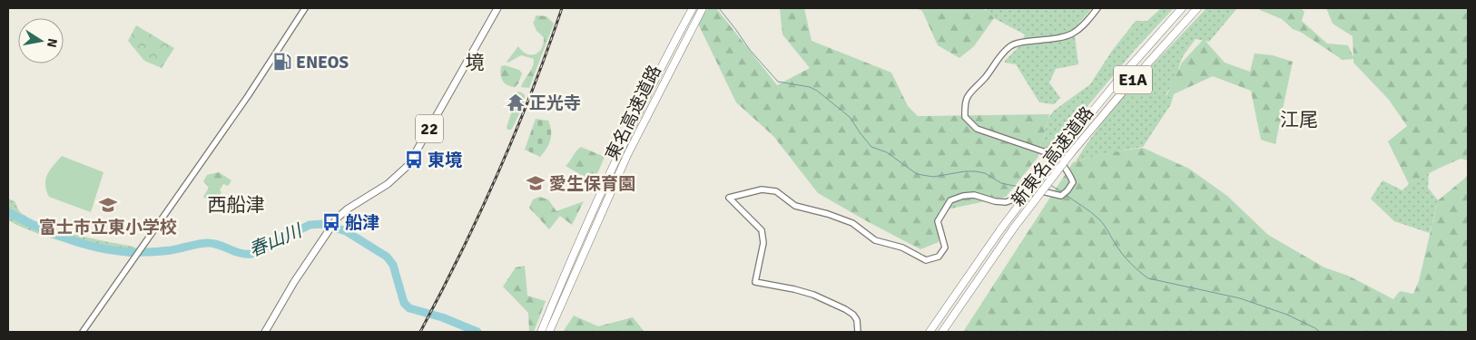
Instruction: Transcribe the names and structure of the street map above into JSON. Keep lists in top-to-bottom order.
{
  "streets": {
    "highway": ["E1A", "東名高速道路", "新東名高速道路"],
    "main road": ["22"]
  },
  "districts": ["境", "江尾", "西船津"],
  "water": ["春山川"],
  "places": {
    "fuel station": ["ENEOS"],
    "temple": ["正光寺"],
    "bus stop": ["東境", "船津"],
    "school or university": ["愛生保育園", "富士市立東小学校"]
  },
  "north": "right"
}
